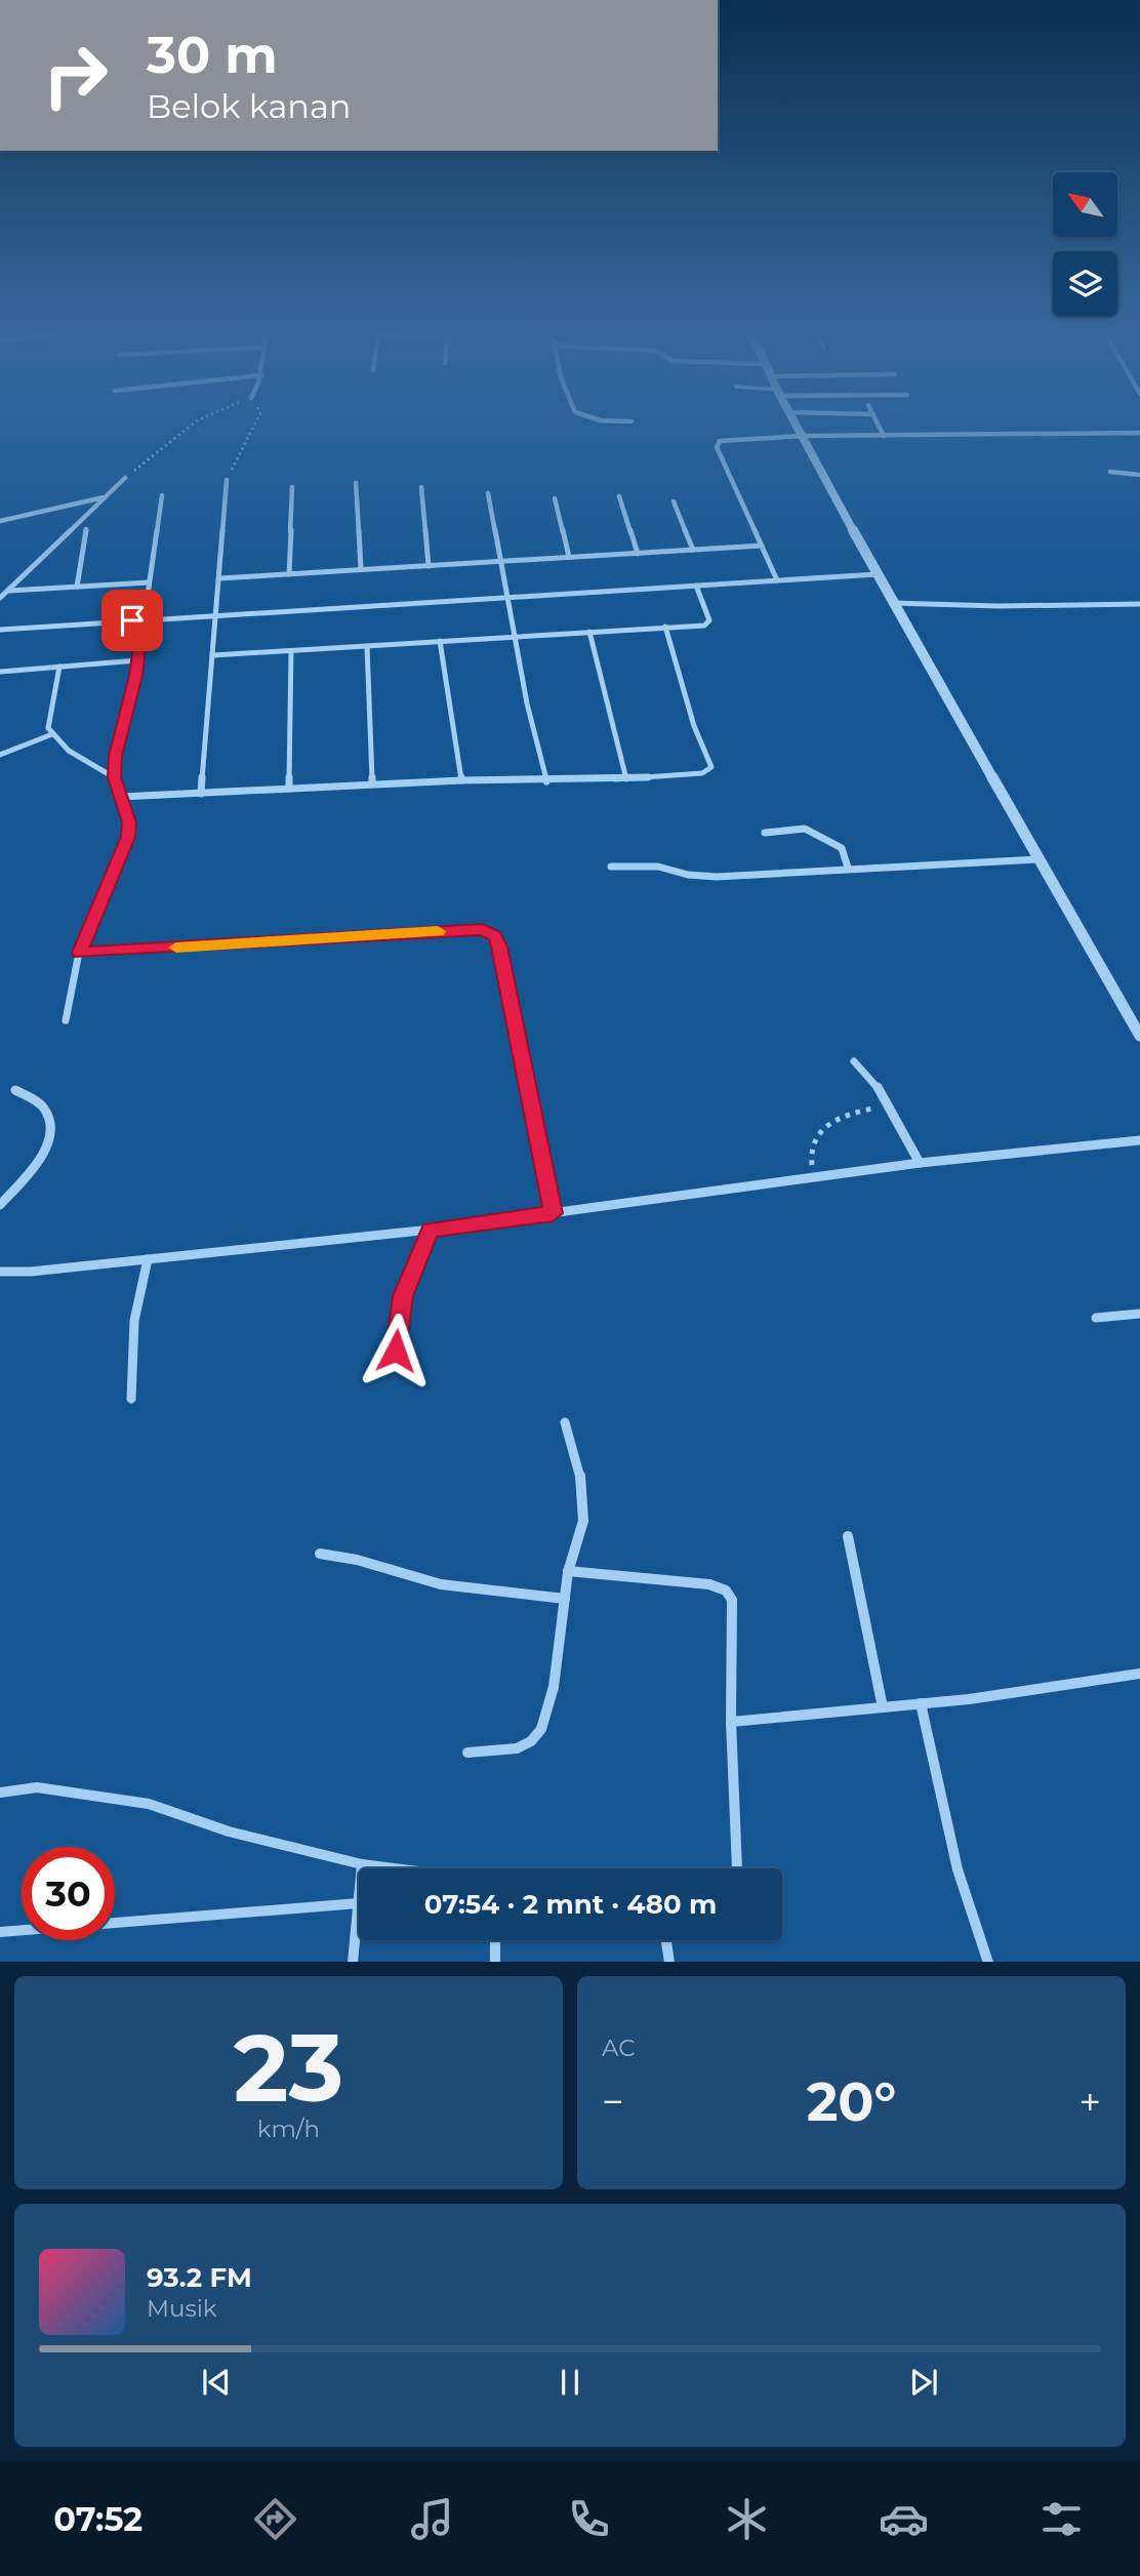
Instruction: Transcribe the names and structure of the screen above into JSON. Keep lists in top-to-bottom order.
{
  "north": "top left",
  "page": {
    "turn": ["30 m", "Belok kanan"],
    "limit": "30",
    "trip": "07:54 · 2 mnt · 480 m",
    "tile": [
      ["23", "km/h"],
      "AC"
    ],
    "heat": ["−", "20°", "+"],
    "song": ["93.2 FM", "Musik"],
    "tabs": "07:52"
  }
}
